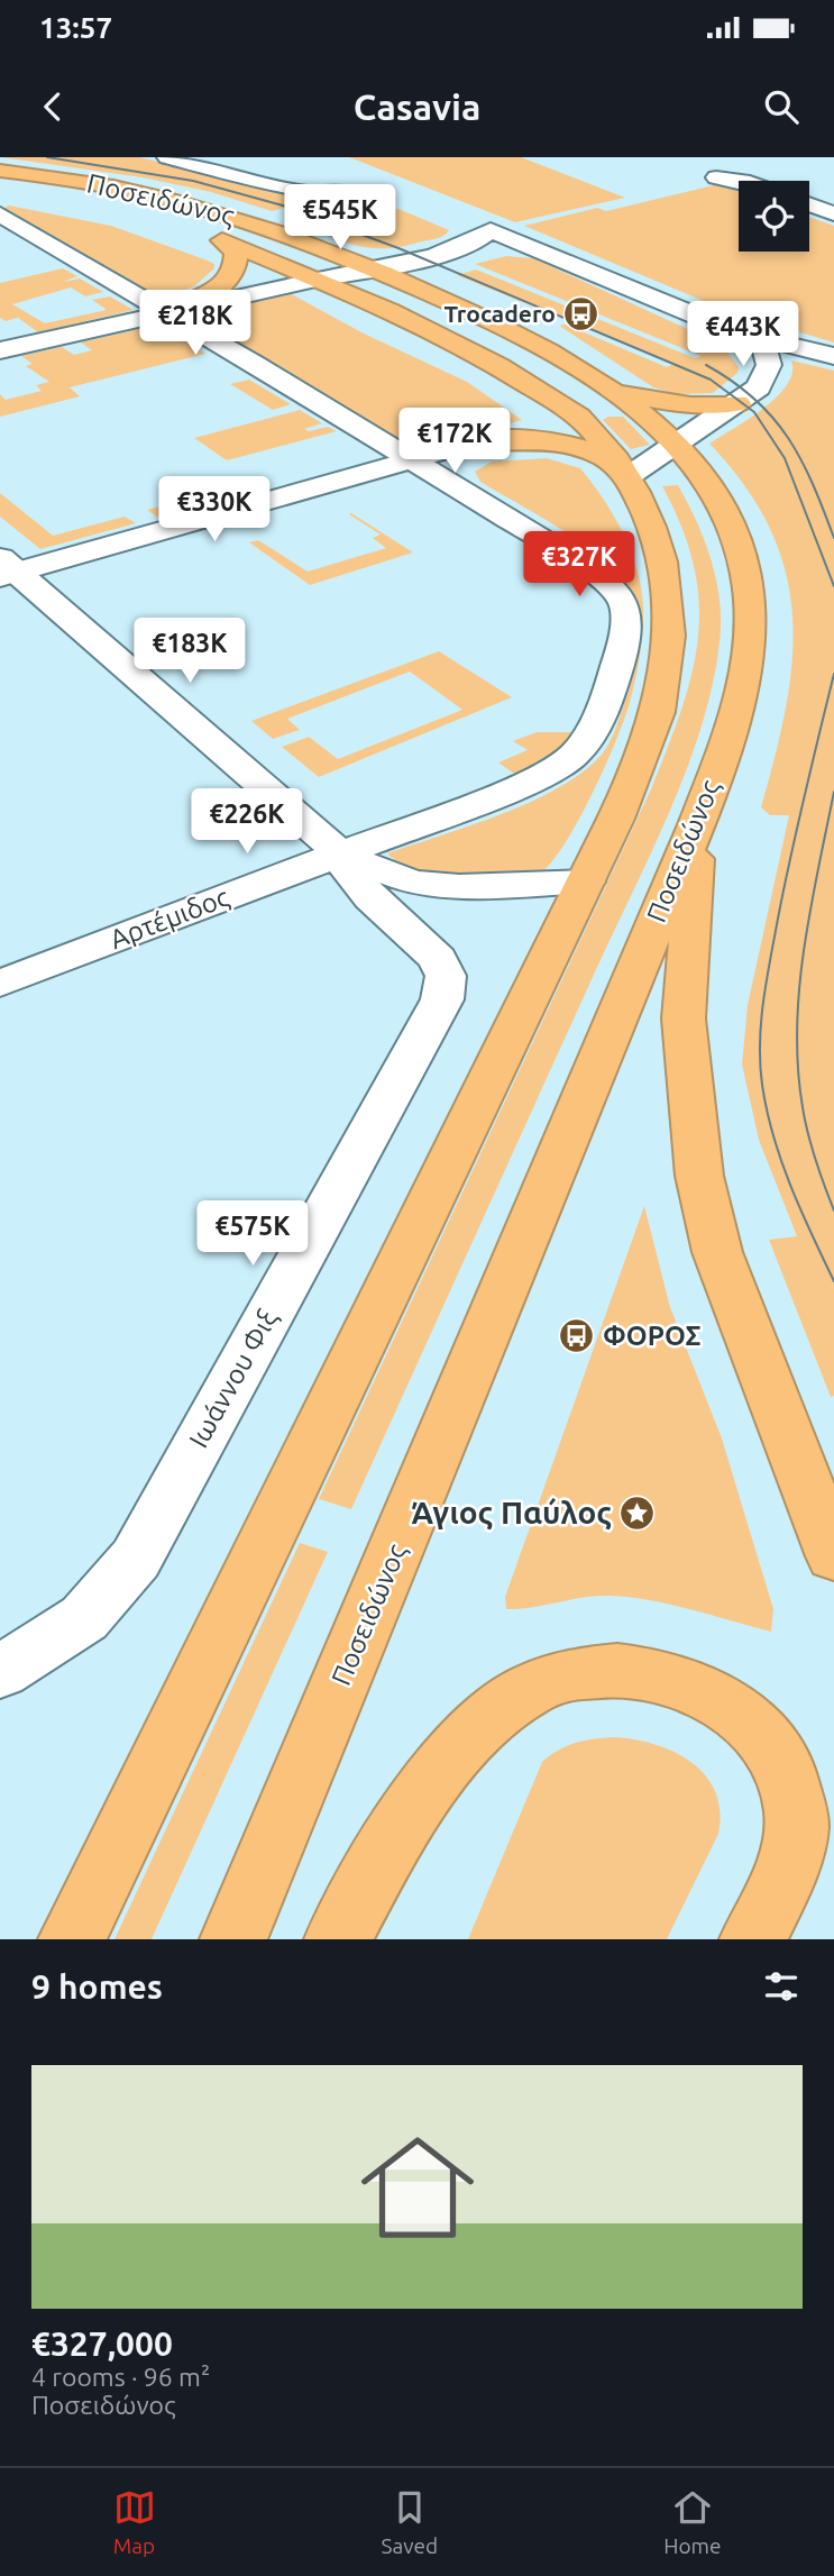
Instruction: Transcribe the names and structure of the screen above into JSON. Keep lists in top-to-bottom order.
{
  "streets": {
    "highway": ["Ποσειδώνος"],
    "street": ["Αρτέμιδος", "Ιωάννου Φιξ"]
  },
  "crossings": [
    ["Αρτέμιδος", "Ιωάννου Φιξ"]
  ],
  "places": {
    "bus stop": ["Trocadero", "ΦΟΡΟΣ"],
    "place": ["Άγιος Παύλος"]
  },
  "page": {
    "status": "13:57",
    "header": "Casavia",
    "price": [
      "€545K",
      "€218K",
      "€443K",
      "€172K",
      "€330K",
      "€327K",
      "€183K",
      "€226K",
      "€575K"
    ],
    "heading": "9 homes",
    "list": [
      {
        "name": "€327,000",
        "note": "4 rooms · 96 m² · Ποσειδώνος"
      }
    ],
    "tabs": ["Map", "Saved", "Home"]
  }
}
